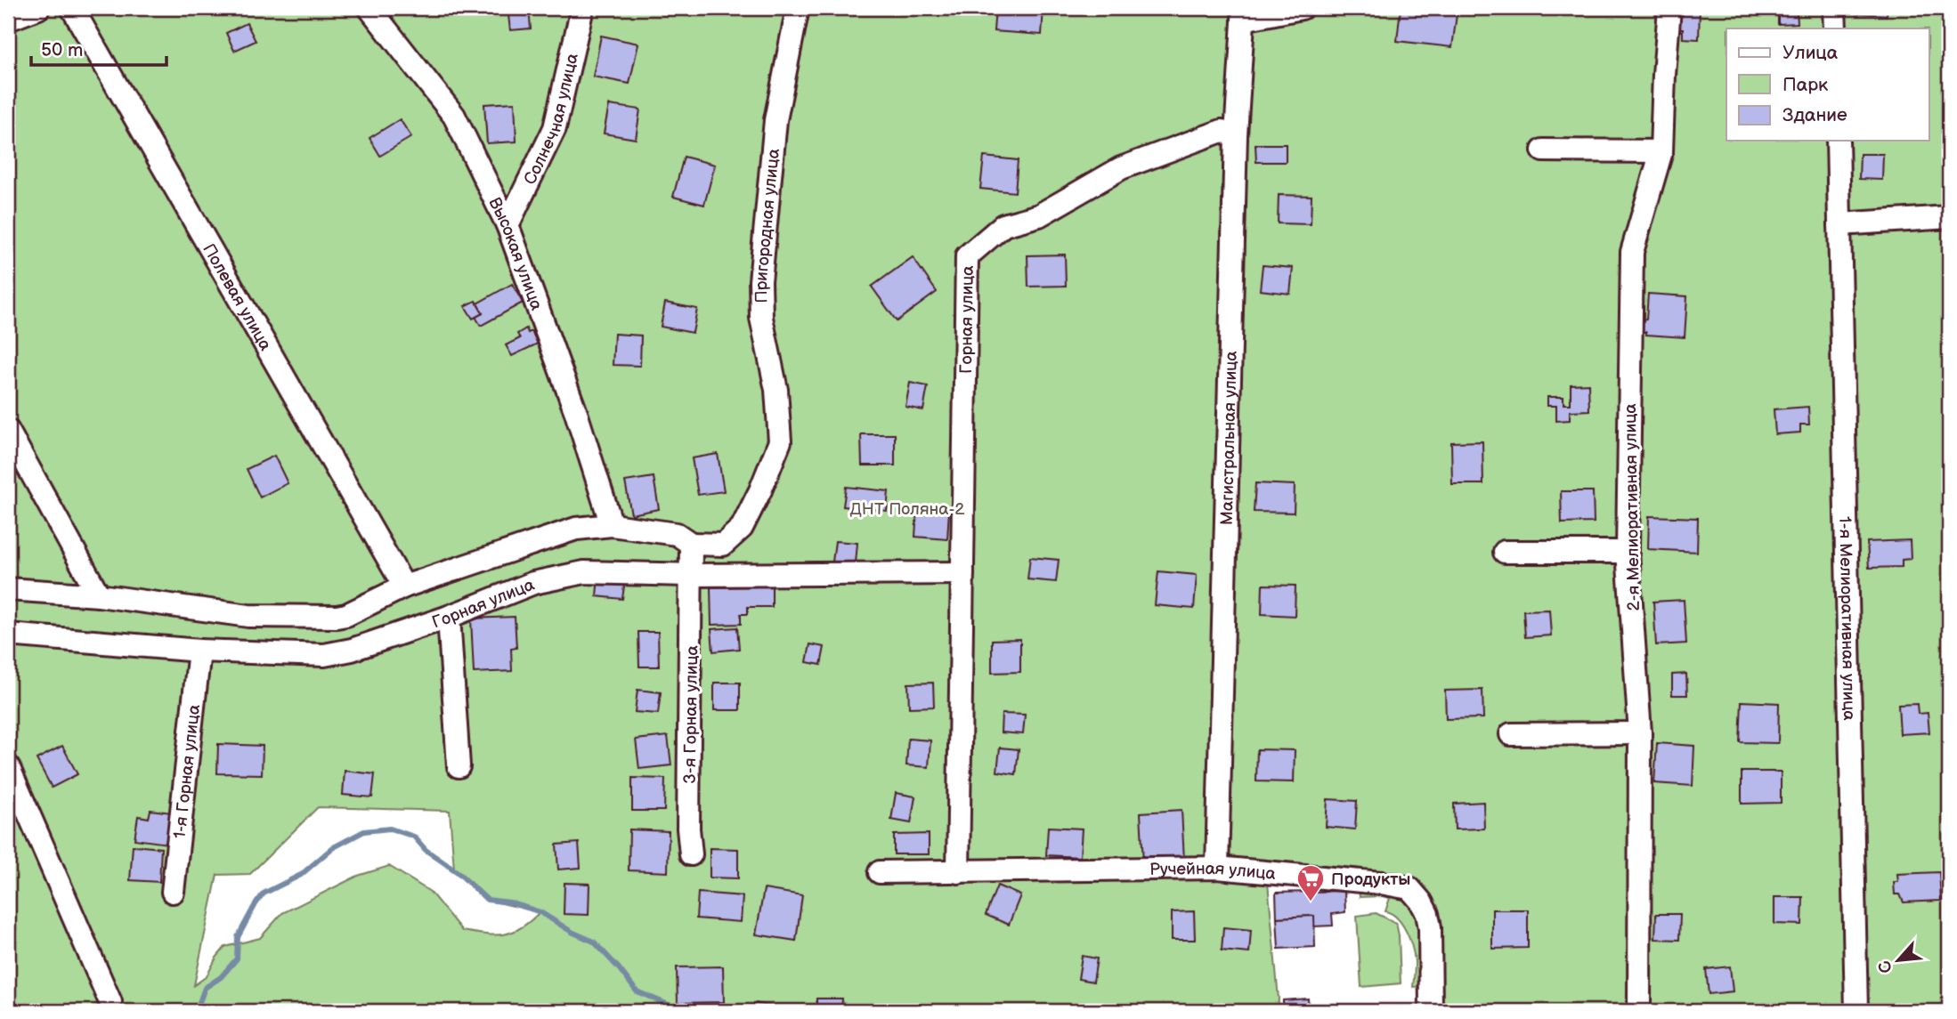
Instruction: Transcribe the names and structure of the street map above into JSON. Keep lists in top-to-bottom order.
{
  "streets": {
    "street": [
      "Солнечная улица",
      "Пригородная улица",
      "Высокая улица",
      "Полевая улица",
      "Горная улица",
      "Магистральная улица",
      "2-я Мелиоративная улица",
      "1-я Мелиоративная улица",
      "3-я Горная улица",
      "1-я Горная улица",
      "Ручейная улица"
    ]
  },
  "crossings": [
    ["Солнечная улица", "Высокая улица"],
    ["Пригородная улица", "3-я Горная улица"],
    ["Горная улица", "Магистральная улица"],
    ["Горная улица", "3-я Горная улица"],
    ["Горная улица", "1-я Горная улица"],
    ["Горная улица", "Ручейная улица"],
    ["Магистральная улица", "Ручейная улица"]
  ],
  "parks": ["ДНТ Поляна-2"],
  "places": {
    "supermarket": ["Продукты"]
  },
  "legend": ["Улица", "Парк", "Здание"],
  "scale_bar": "50 m",
  "north": "bottom left"
}
